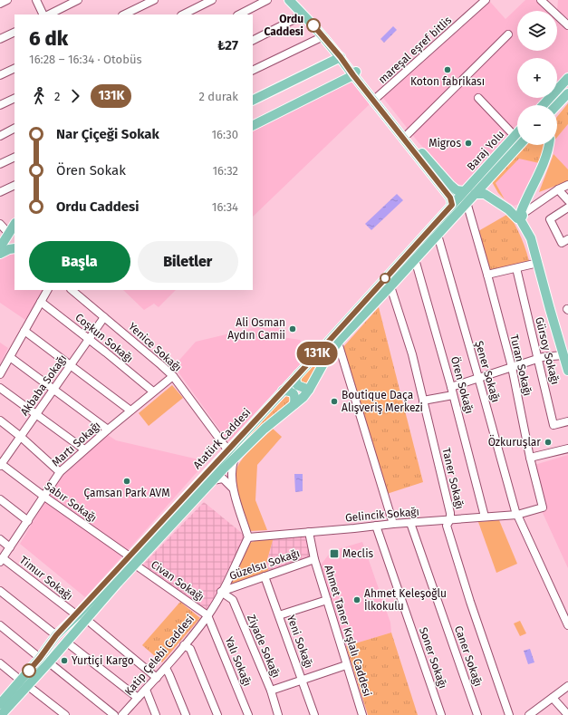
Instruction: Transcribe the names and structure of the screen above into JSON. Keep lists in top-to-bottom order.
{
  "streets": {
    "main road": ["Baraj Yolu", "Atatürk Caddesi"],
    "street": [
      "mareşal eşref bitlis",
      "Coşkun Sokağı",
      "Yenice Sokağı",
      "Gürsoy Sokağı",
      "Turan Sokağı",
      "Şener Sokağı",
      "Akbaba Sokağı",
      "Ören Sokağı",
      "Martı Sokağı",
      "Taner Sokağı",
      "Sabır Sokağı",
      "Gelincik Sokağı",
      "Güzelsu Sokağı",
      "Timur Sokağı",
      "Civan Sokağı",
      "Ahmet Taner Kışlalı Caddesi",
      "Yeni Sokağı",
      "Ziyade Sokağı",
      "Katip Çelebi Caddesi",
      "Caner Sokağı",
      "Soner Sokağı",
      "Yalı Sokağı"
    ]
  },
  "crossings": [
    ["Baraj Yolu", "Atatürk Caddesi"],
    ["Coşkun Sokağı", "Akbaba Sokağı"],
    ["Coşkun Sokağı", "Martı Sokağı"],
    ["Yenice Sokağı", "Akbaba Sokağı"],
    ["Yenice Sokağı", "Atatürk Caddesi"],
    ["Yenice Sokağı", "Martı Sokağı"],
    ["Turan Sokağı", "Şener Sokağı"],
    ["Turan Sokağı", "Atatürk Caddesi"],
    ["Turan Sokağı", "Gelincik Sokağı"],
    ["Şener Sokağı", "Atatürk Caddesi"],
    ["Şener Sokağı", "Gelincik Sokağı"],
    ["Akbaba Sokağı", "Sabır Sokağı"],
    ["Ören Sokağı", "Atatürk Caddesi"],
    ["Ören Sokağı", "Gelincik Sokağı"],
    ["Atatürk Caddesi", "Taner Sokağı"],
    ["Atatürk Caddesi", "Sabır Sokağı"],
    ["Atatürk Caddesi", "Timur Sokağı"],
    ["Atatürk Caddesi", "Civan Sokağı"],
    ["Martı Sokağı", "Sabır Sokağı"],
    ["Martı Sokağı", "Timur Sokağı"],
    ["Taner Sokağı", "Gelincik Sokağı"],
    ["Gelincik Sokağı", "Ahmet Taner Kışlalı Caddesi"],
    ["Gelincik Sokağı", "Katip Çelebi Caddesi"],
    ["Gelincik Sokağı", "Caner Sokağı"],
    ["Gelincik Sokağı", "Soner Sokağı"],
    ["Güzelsu Sokağı", "Ahmet Taner Kışlalı Caddesi"],
    ["Güzelsu Sokağı", "Yeni Sokağı"],
    ["Güzelsu Sokağı", "Ziyade Sokağı"],
    ["Güzelsu Sokağı", "Katip Çelebi Caddesi"],
    ["Civan Sokağı", "Katip Çelebi Caddesi"],
    ["Civan Sokağı", "Yalı Sokağı"],
    ["Ziyade Sokağı", "Katip Çelebi Caddesi"],
    ["Katip Çelebi Caddesi", "Yalı Sokağı"]
  ],
  "places": {
    "other": [
      "Ordu Caddesi",
      "Koton fabrikası",
      "Migros",
      "Ali Osman Aydın Camii",
      "Boutique Daça Alışveriş Merkezi",
      "Özkuruşlar",
      "Çamsan Park AVM",
      "Ahmet Keleşoğlu İlkokulu",
      "Yurtiçi Kargo"
    ],
    "transit": ["Meclis"]
  },
  "lines": ["bus line 131K"],
  "page": {
    "on_map": "131K",
    "map_buttons": ["+", "−"],
    "heading": ["6 dk", "16:28 – 16:34 · Otobüs", "₺27"],
    "legs": ["2", "131K", "2 durak"],
    "list": [
      {
        "name": "Nar Çiçeği Sokak",
        "value": "16:30"
      },
      {
        "name": "Ören Sokak",
        "value": "16:32"
      },
      {
        "name": "Ordu Caddesi",
        "value": "16:34"
      }
    ],
    "buttons": ["Başla", "Biletler"]
  }
}
